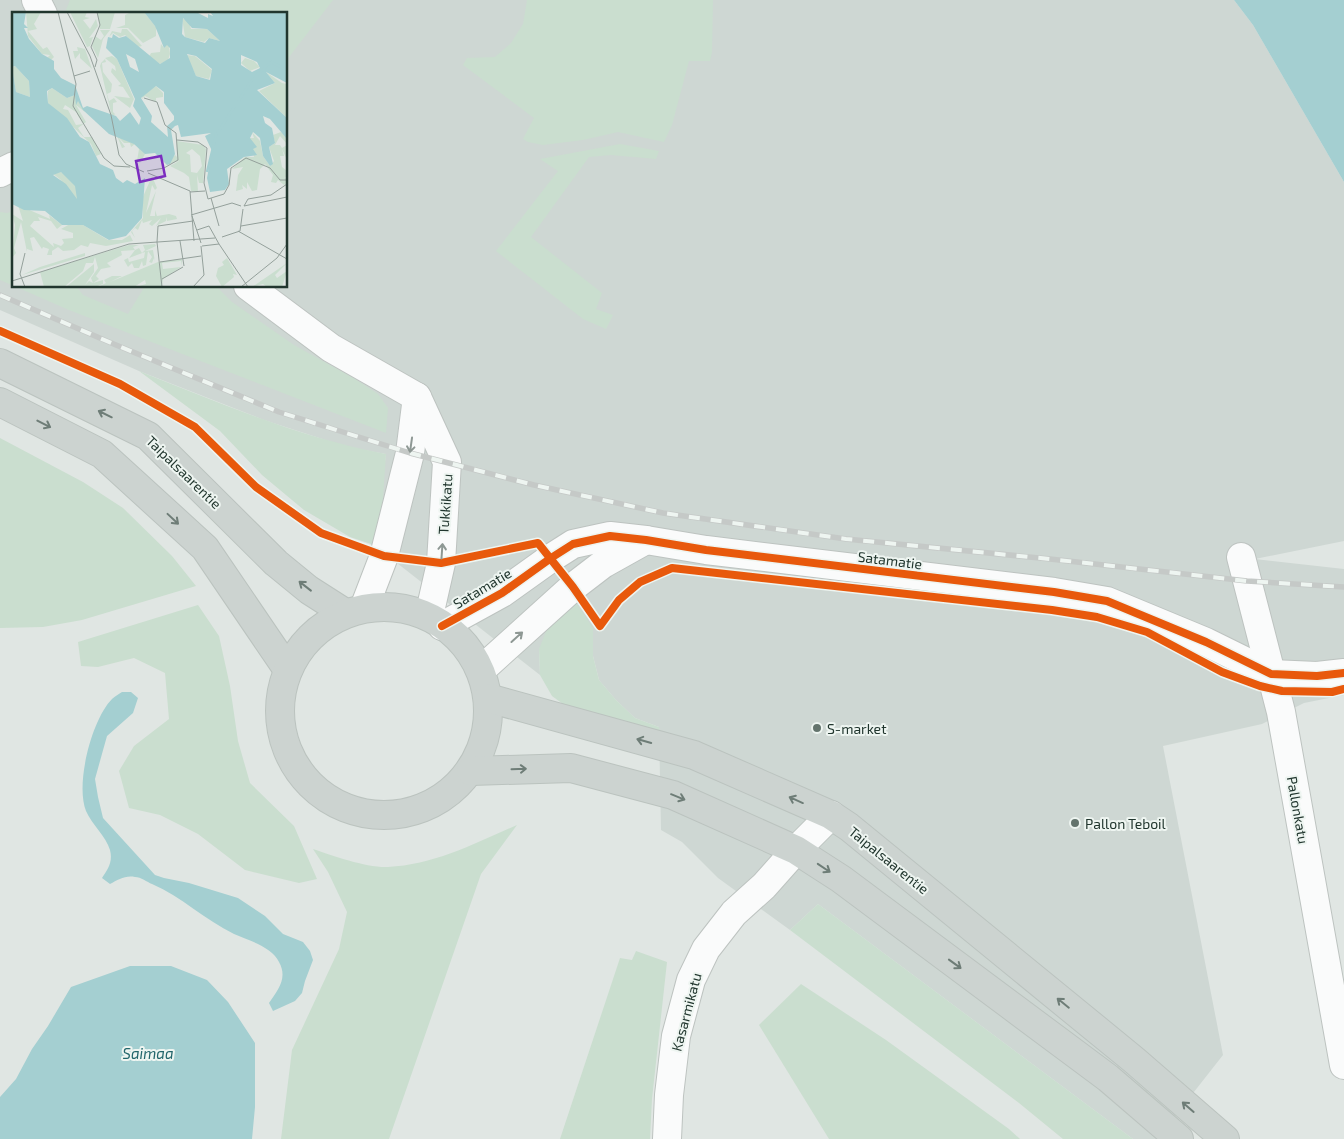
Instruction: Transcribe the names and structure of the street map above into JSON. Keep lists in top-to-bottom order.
{
  "streets": {
    "main road": ["Taipalsaarentie"],
    "street": [
      "Tukkikatu",
      "Satamatie",
      "Pallonkatu",
      "Kasarmikatu"
    ]
  },
  "crossings": [
    ["Taipalsaarentie", "Kasarmikatu"],
    ["Tukkikatu", "Satamatie"],
    ["Satamatie", "Pallonkatu"]
  ],
  "water": ["Saimaa"],
  "places": ["S-market", "Pallon Teboil"]
}
